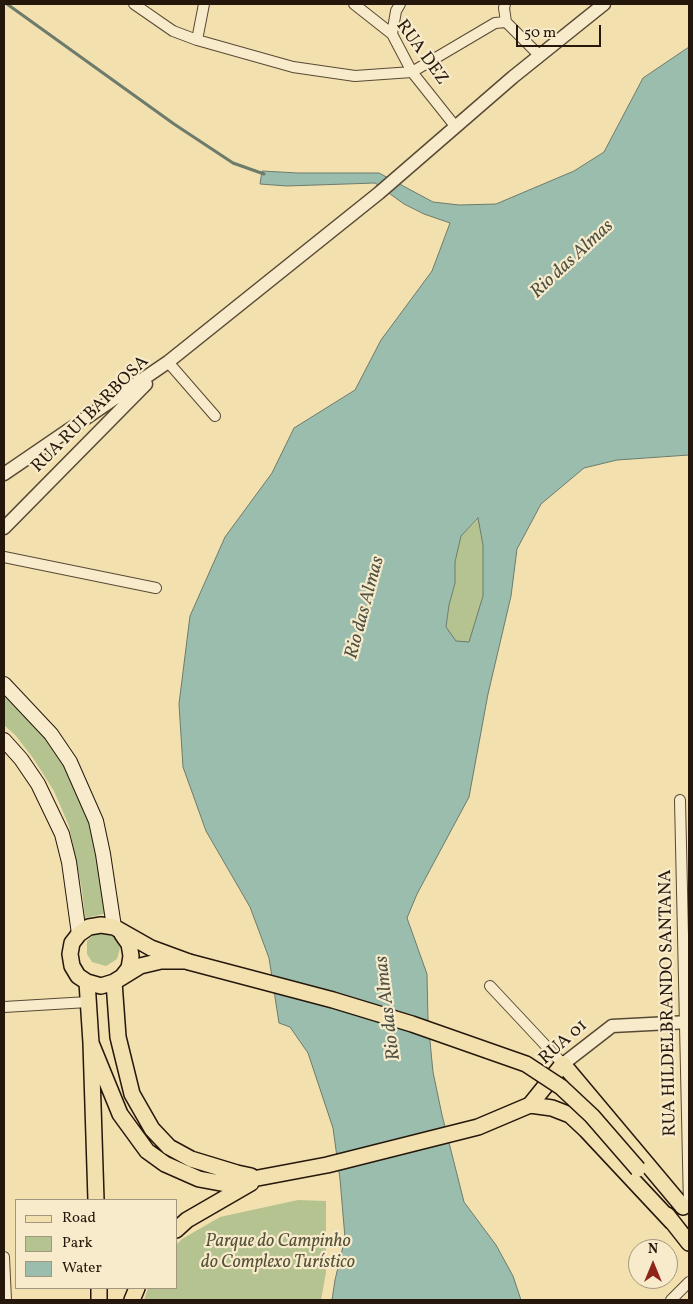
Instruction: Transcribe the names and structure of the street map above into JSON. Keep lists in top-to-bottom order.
{
  "streets": {
    "main road": ["RUA 01"],
    "street": ["RUA DEZ", "RUA RUI BARBOSA", "RUA HILDELBRANDO SANTANA"]
  },
  "crossings": [
    ["RUA HILDELBRANDO SANTANA", "RUA 01"]
  ],
  "water": ["Rio das Almas"],
  "parks": ["Parque do Campinho do Complexo Turístico"],
  "legend": ["Road", "Park", "Water"],
  "scale_bar": "50 m",
  "north": "top"
}
